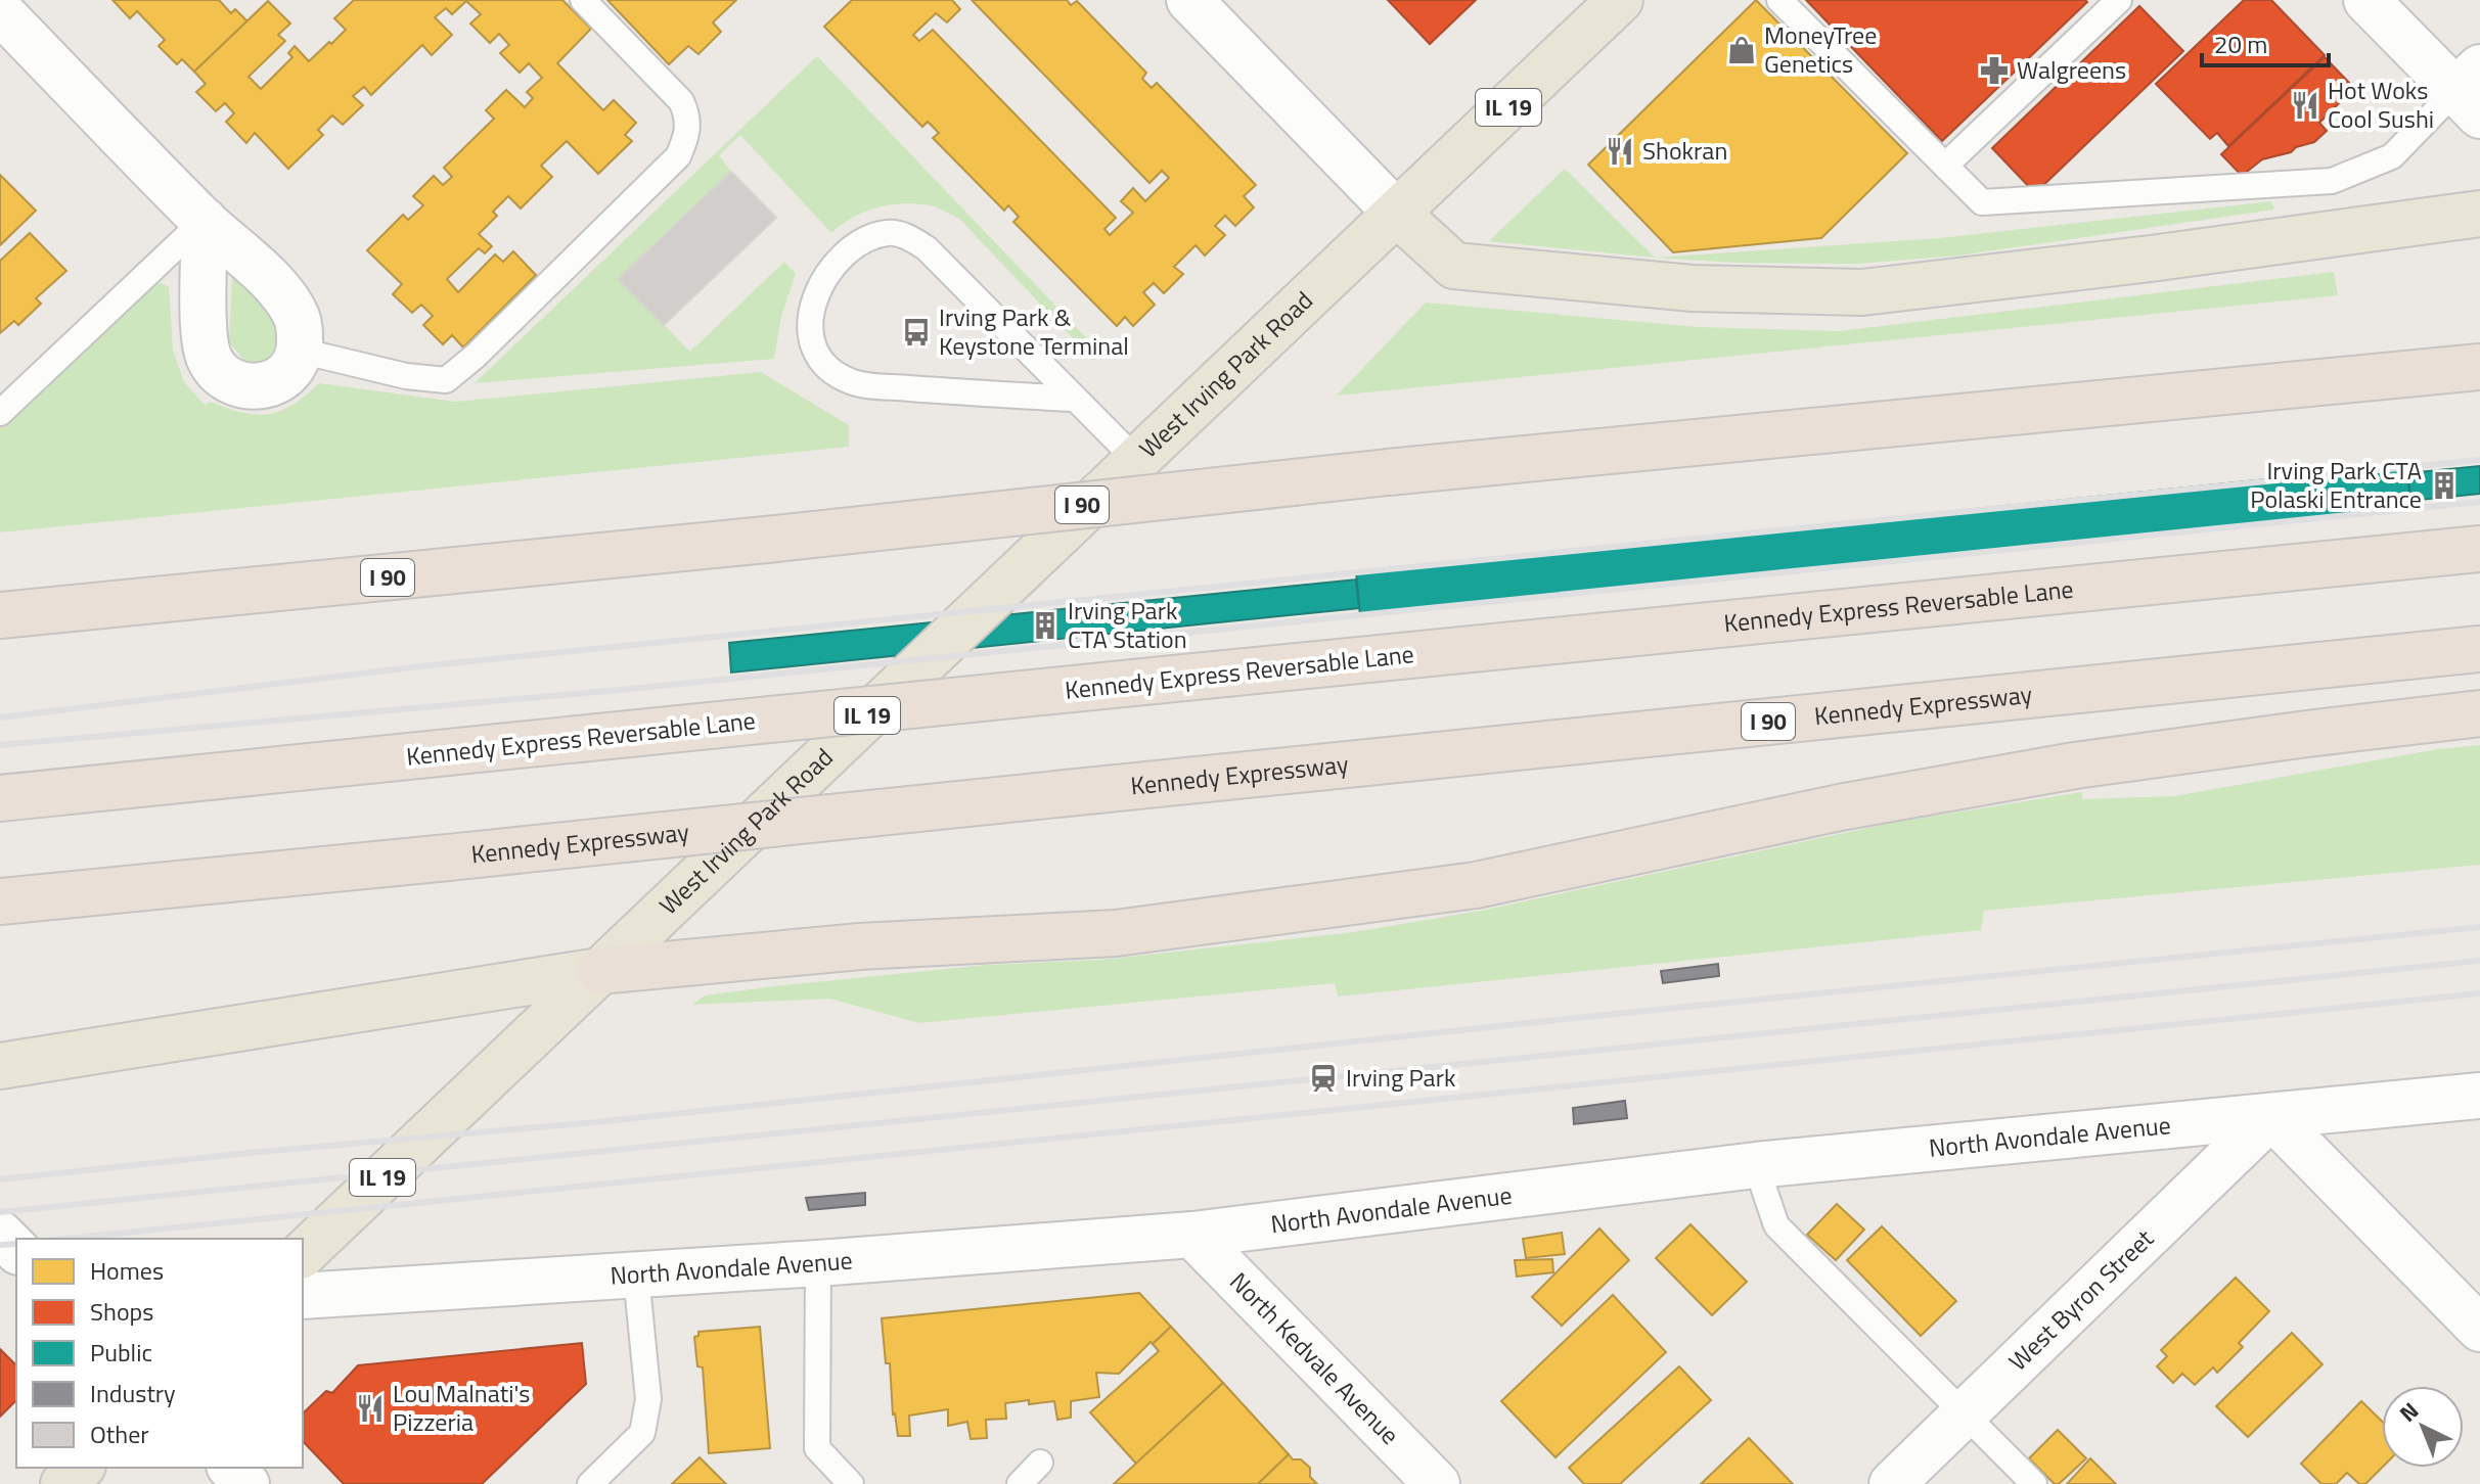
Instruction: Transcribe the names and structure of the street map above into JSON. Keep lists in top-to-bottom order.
{
  "streets": {
    "highway": ["I 90", "Kennedy Express Reversable Lane", "Kennedy Expressway"],
    "main road": ["IL 19", "West Irving Park Road"],
    "street": ["North Avondale Avenue", "West Byron Street", "North Kedvale Avenue"]
  },
  "crossings": [
    ["North Avondale Avenue", "West Byron Street"],
    ["North Avondale Avenue", "North Kedvale Avenue"]
  ],
  "places": {
    "shop": ["MoneyTree Genetics"],
    "pharmacy": ["Walgreens"],
    "restaurant": ["Hot Woks Cool Sushi", "Shokran", "Lou Malnati's Pizzeria"],
    "bus stop": ["Irving Park & Keystone Terminal"],
    "building": ["Irving Park CTA Polaski Entrance", "Irving Park CTA Station"],
    "station": ["Irving Park"]
  },
  "legend": [
    "Homes",
    "Shops",
    "Public",
    "Industry",
    "Other"
  ],
  "scale_bar": "20 m",
  "north": "top left"
}
